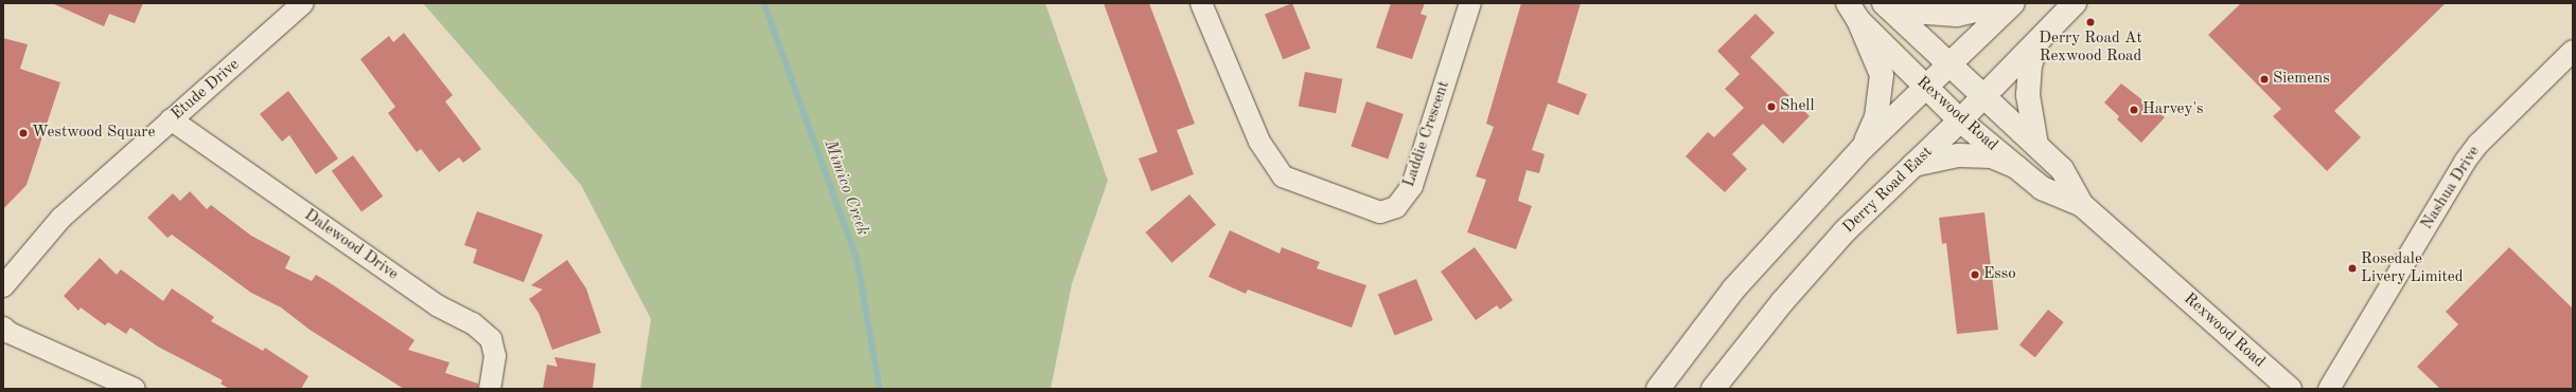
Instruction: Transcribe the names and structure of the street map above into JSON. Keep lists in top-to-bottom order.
{
  "streets": {
    "main road": ["Rexwood Road", "Derry Road East"],
    "street": [
      "Etude Drive",
      "Laddie Crescent",
      "Nashua Drive",
      "Dalewood Drive"
    ]
  },
  "crossings": [
    ["Etude Drive", "Dalewood Drive"],
    ["Rexwood Road", "Derry Road East"]
  ],
  "water": ["Mimico Creek"],
  "places": [
    "Derry Road At Rexwood Road",
    "Siemens",
    "Shell",
    "Harvey's",
    "Westwood Square",
    "Rosedale Livery Limited",
    "Esso"
  ]
}
